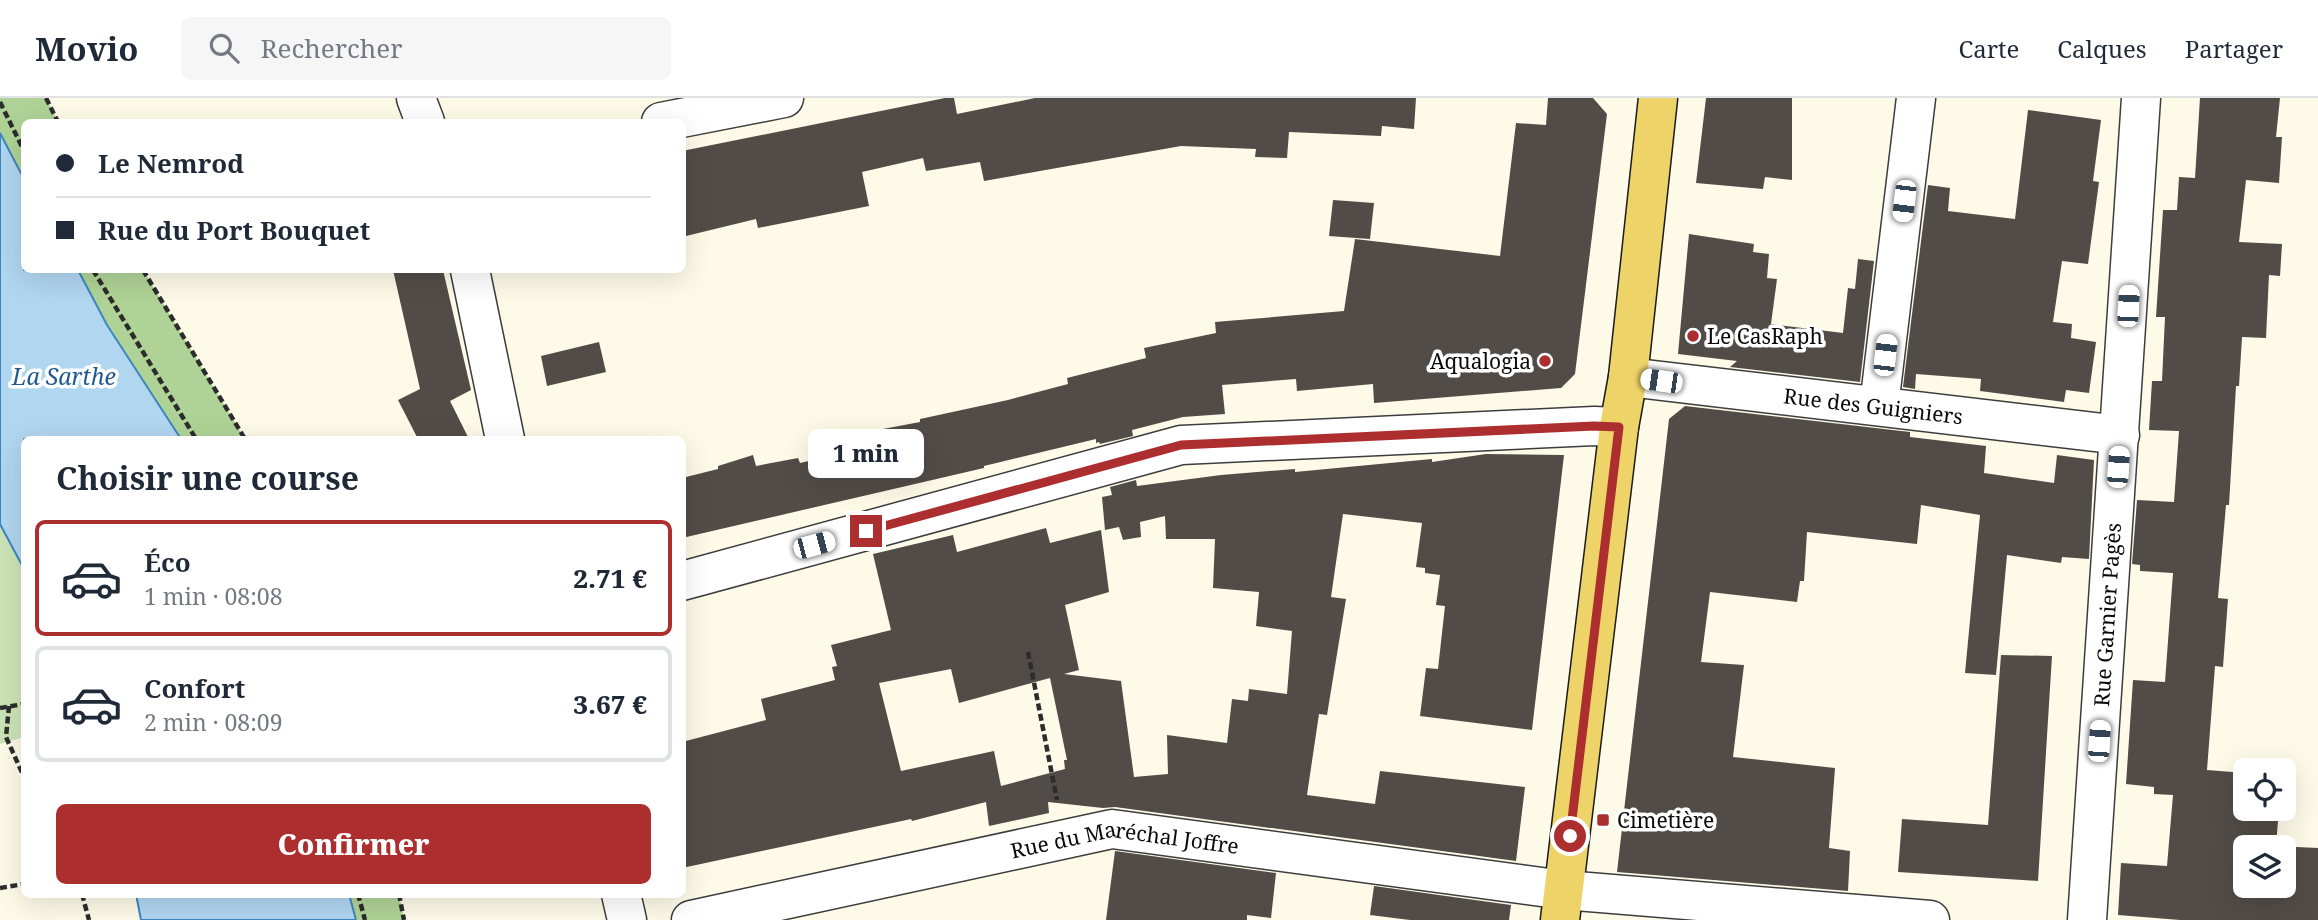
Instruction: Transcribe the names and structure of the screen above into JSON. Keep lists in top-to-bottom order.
{
  "streets": {
    "street": ["Rue des Guigniers", "Rue Garnier Pagès", "Rue du Maréchal Joffre"]
  },
  "crossings": [
    ["Rue des Guigniers", "Rue Garnier Pagès"]
  ],
  "water": ["La Sarthe"],
  "places": {
    "other": ["Le CasRaph", "Aqualogia"],
    "transit": ["Cimetière"]
  },
  "page": {
    "header": "Movio",
    "search": "Rechercher",
    "nav": ["Carte", "Calques", "Partager"],
    "banner": ["Le Nemrod", "Rue du Port Bouquet"],
    "bubble": "1 min",
    "heading": "Choisir une course",
    "list": [
      {
        "name": "Éco",
        "note": "1 min · 08:08",
        "value": "2.71 €"
      },
      {
        "name": "Confort",
        "note": "2 min · 08:09",
        "value": "3.67 €"
      }
    ],
    "buttons": "Confirmer"
  }
}
